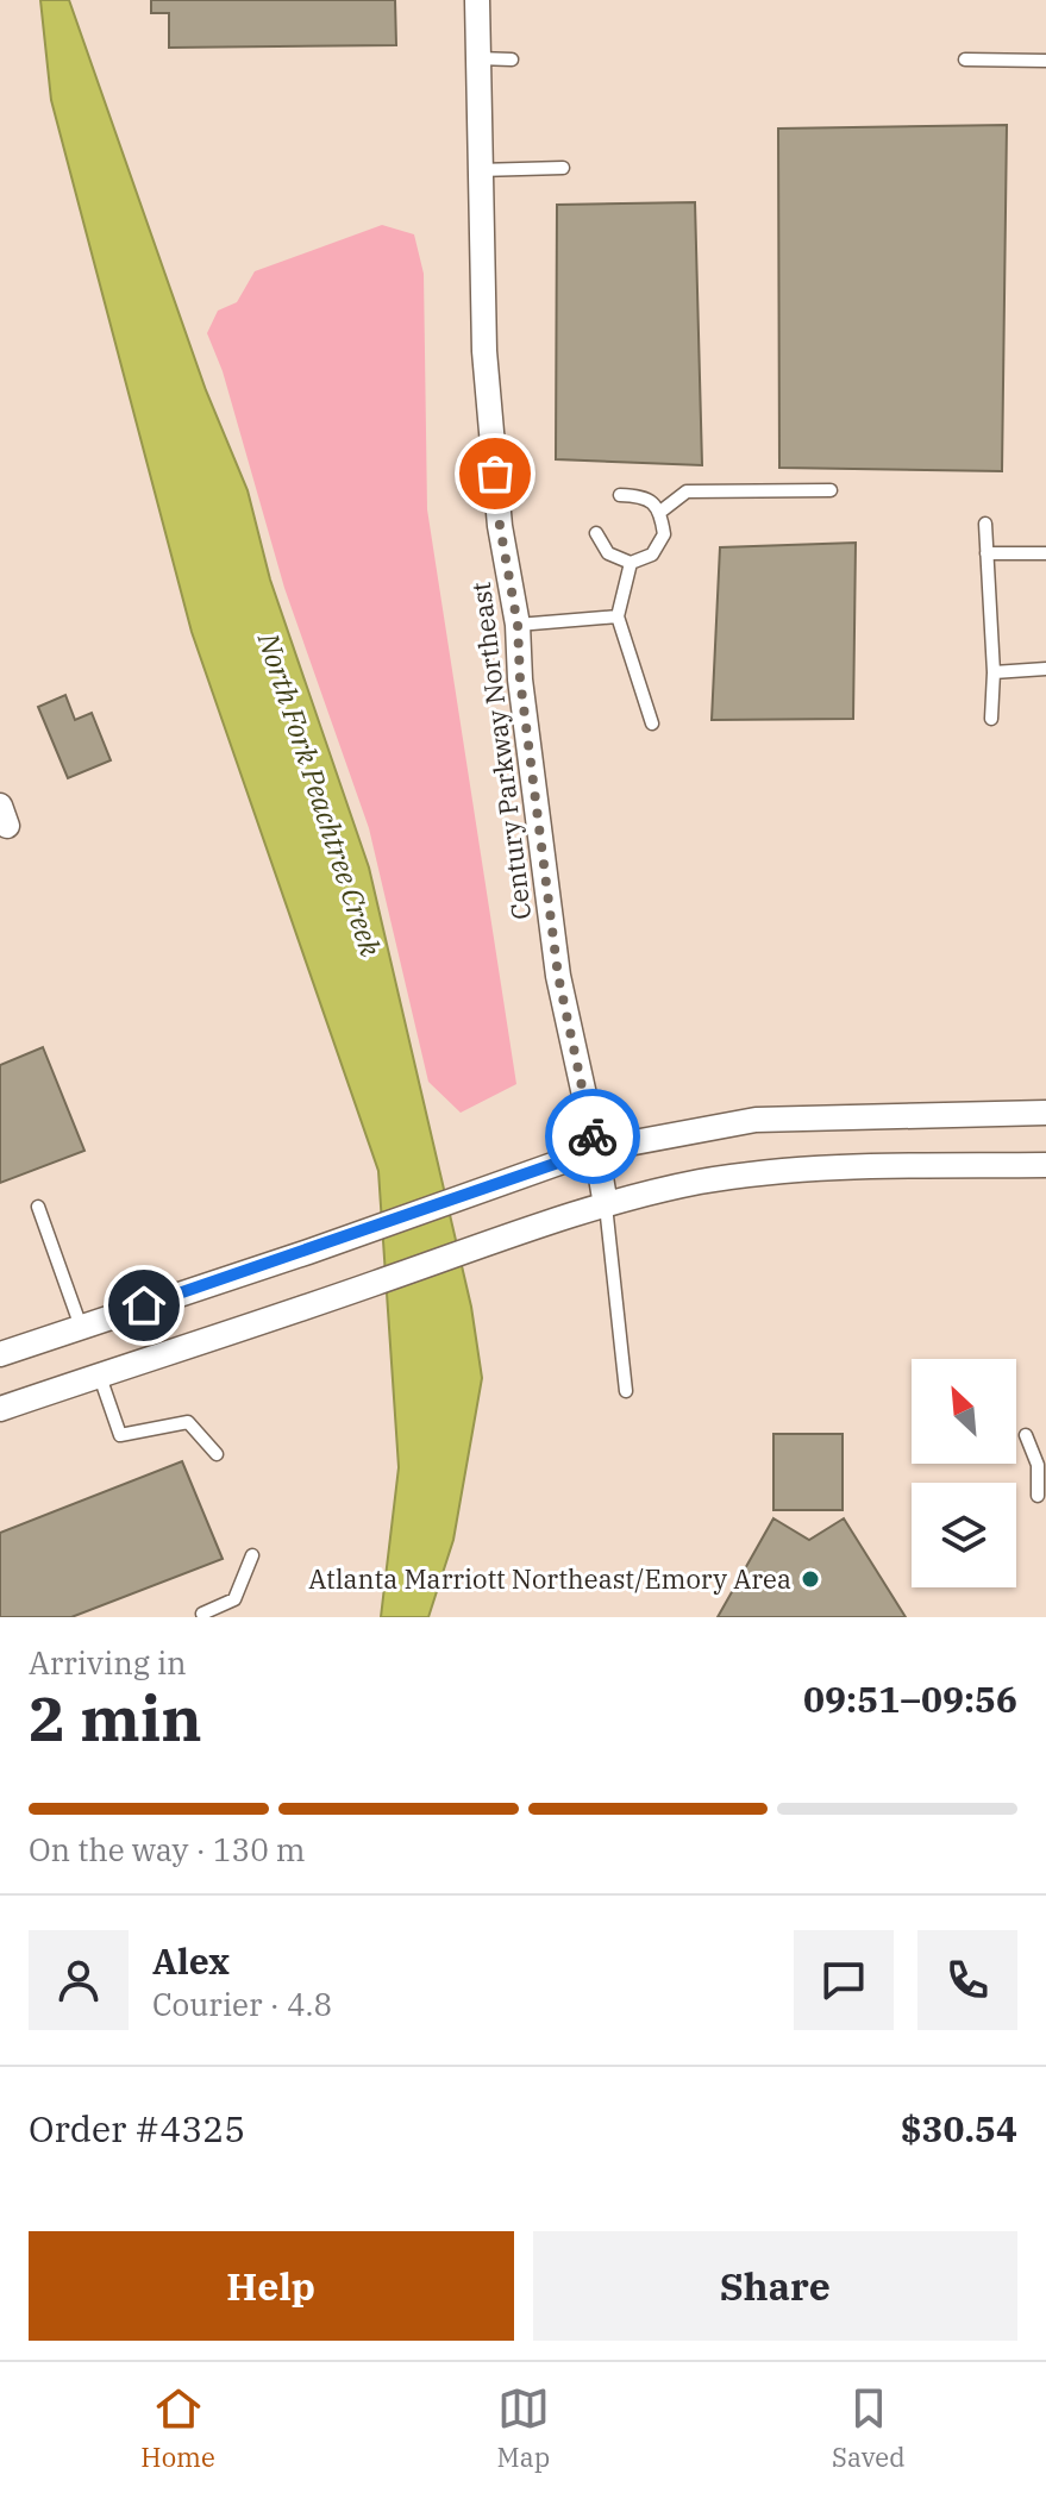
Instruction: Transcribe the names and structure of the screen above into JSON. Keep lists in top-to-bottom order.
{
  "streets": {
    "street": ["Century Parkway Northeast"]
  },
  "water": ["North Fork Peachtree Creek"],
  "places": ["Atlanta Marriott Northeast/Emory Area"],
  "north": "top left",
  "page": {
    "heading": ["2 min", "Arriving in", "09:51–09:56"],
    "panel": [
      "Alex",
      "Courier · 4.8",
      "Order #4325",
      "$30.54"
    ],
    "bar": "On the way · 130 m",
    "buttons": ["Help", "Share"],
    "tabs": ["Home", "Map", "Saved"]
  }
}
